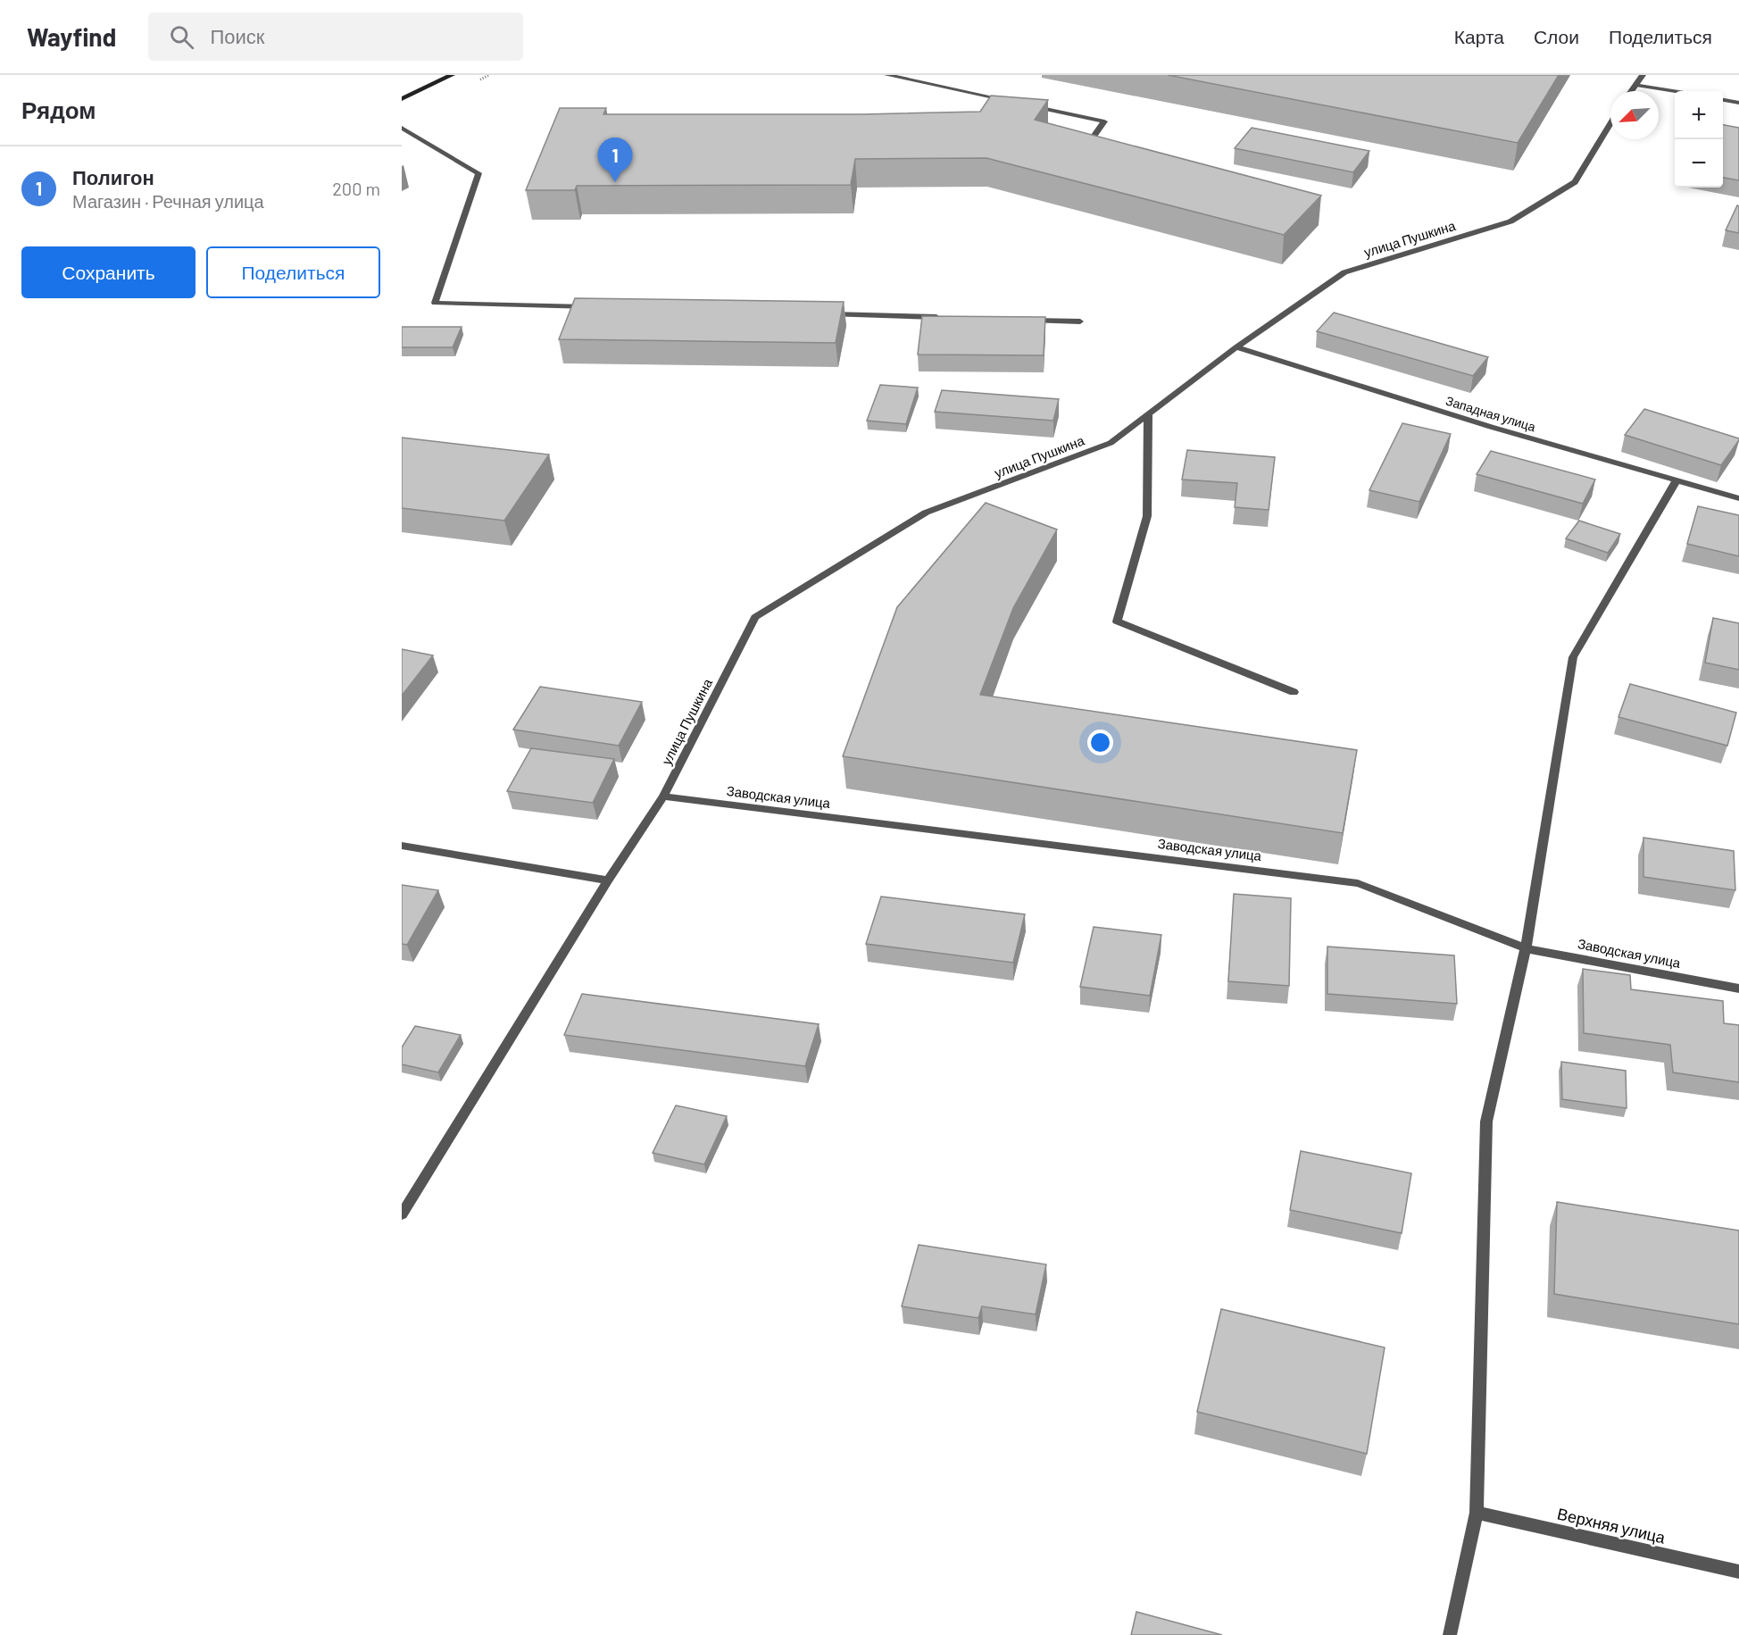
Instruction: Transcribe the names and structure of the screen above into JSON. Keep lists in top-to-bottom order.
{
  "streets": {
    "street": [
      "улица Пушкина",
      "Западная улица",
      "Заводская улица",
      "Верхняя улица"
    ]
  },
  "crossings": [
    ["улица Пушкина", "Западная улица"],
    ["улица Пушкина", "Заводская улица"]
  ],
  "north": "bottom left",
  "page": {
    "header": "Wayfind",
    "search": "Поиск",
    "nav": ["Карта", "Слои", "Поделиться"],
    "heading": "Рядом",
    "map_buttons": ["+", "−"],
    "pins": "1",
    "list": [
      {
        "mark": "1",
        "name": "Полигон",
        "note": "Магазин · Речная улица",
        "value": "200 m"
      }
    ],
    "buttons": ["Сохранить", "Поделиться"]
  }
}
